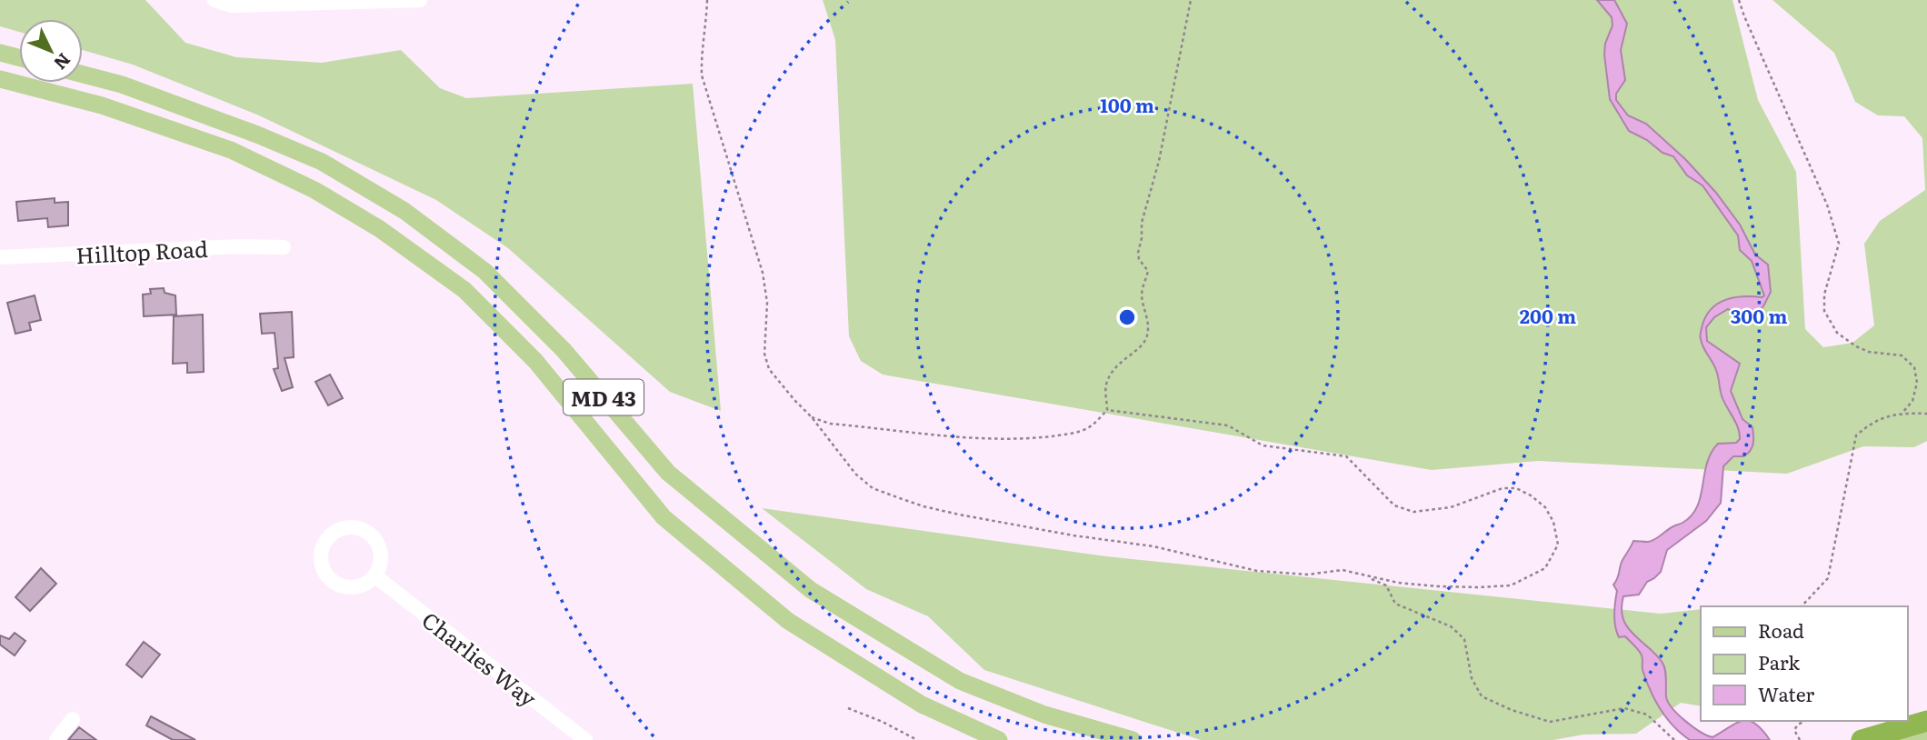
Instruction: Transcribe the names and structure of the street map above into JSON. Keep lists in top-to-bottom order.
{
  "streets": {
    "main road": ["MD 43"],
    "street": ["Hilltop Road", "Charlies Way"]
  },
  "legend": ["Road", "Park", "Water"],
  "north": "bottom right",
  "rings": ["100 m", "200 m", "300 m"]
}
